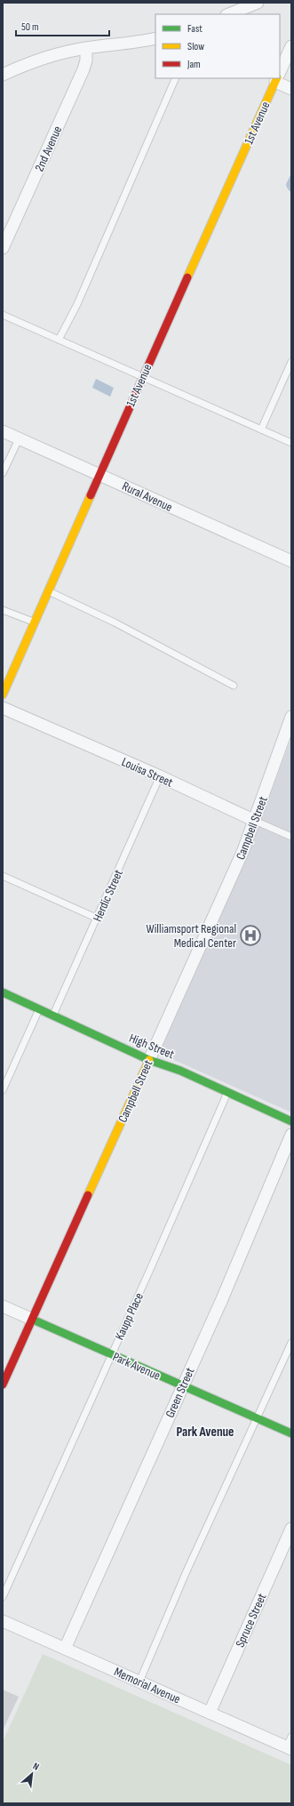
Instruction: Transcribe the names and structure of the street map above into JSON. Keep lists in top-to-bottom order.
{
  "streets": {
    "street": [
      "1st Avenue",
      "2nd Avenue",
      "Rural Avenue",
      "Louisa Street",
      "Campbell Street",
      "High Street",
      "Park Avenue",
      "Green Street",
      "Spruce Street",
      "Memorial Avenue"
    ],
    "lane": ["Herdic Street", "Kaupp Place"]
  },
  "crossings": [
    ["1st Avenue", "Rural Avenue"],
    ["Louisa Street", "Campbell Street"],
    ["Louisa Street", "Herdic Street"],
    ["Campbell Street", "High Street"],
    ["Campbell Street", "Park Avenue"],
    ["Herdic Street", "High Street"],
    ["High Street", "Kaupp Place"],
    ["Kaupp Place", "Park Avenue"],
    ["Park Avenue", "Green Street"],
    ["Green Street", "Memorial Avenue"],
    ["Spruce Street", "Memorial Avenue"]
  ],
  "districts": ["Park Avenue"],
  "places": {
    "hospital": ["Williamsport Regional Medical Center"]
  },
  "legend": ["Fast", "Slow", "Jam"],
  "scale_bar": "50 m",
  "north": "top right"
}
